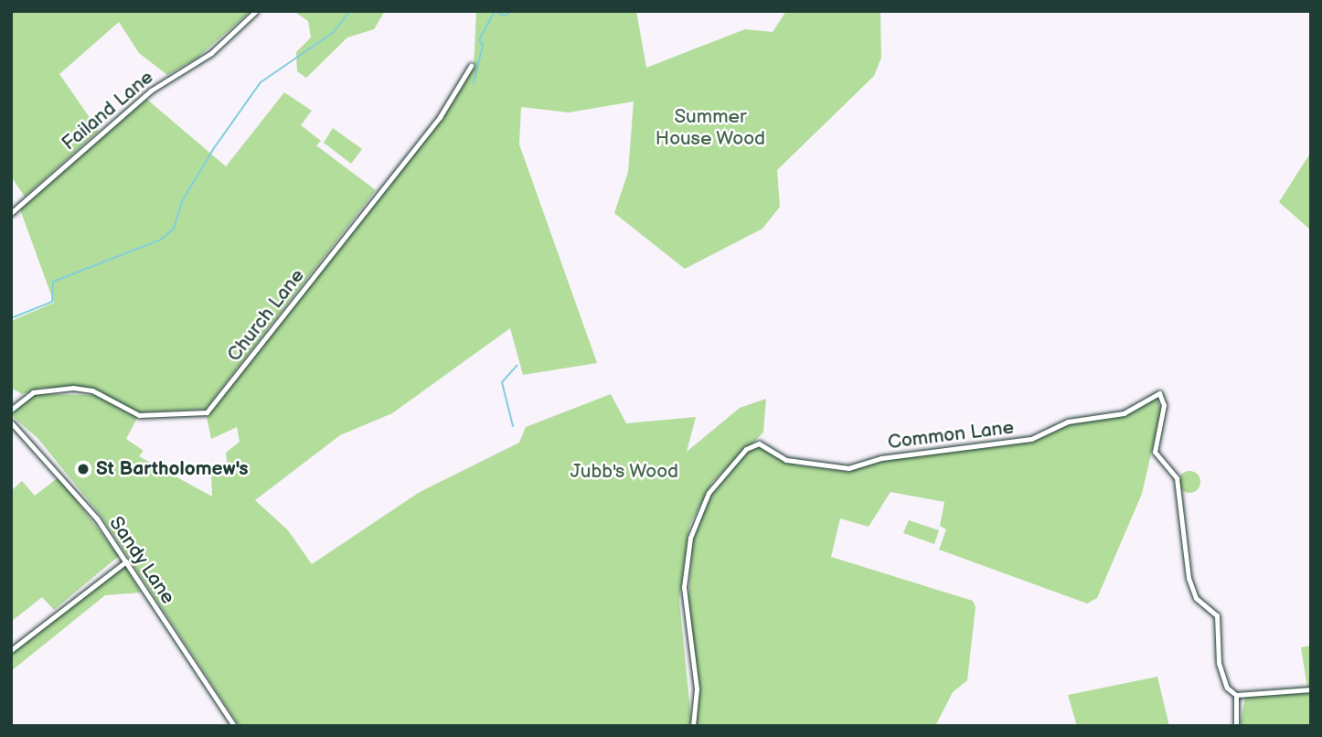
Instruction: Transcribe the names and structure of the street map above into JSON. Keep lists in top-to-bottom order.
{
  "streets": {
    "street": [
      "Failand Lane",
      "Church Lane",
      "Common Lane",
      "Sandy Lane"
    ]
  },
  "parks": ["Summer House Wood", "Jubb's Wood"],
  "places": ["St Bartholomew's"]
}
